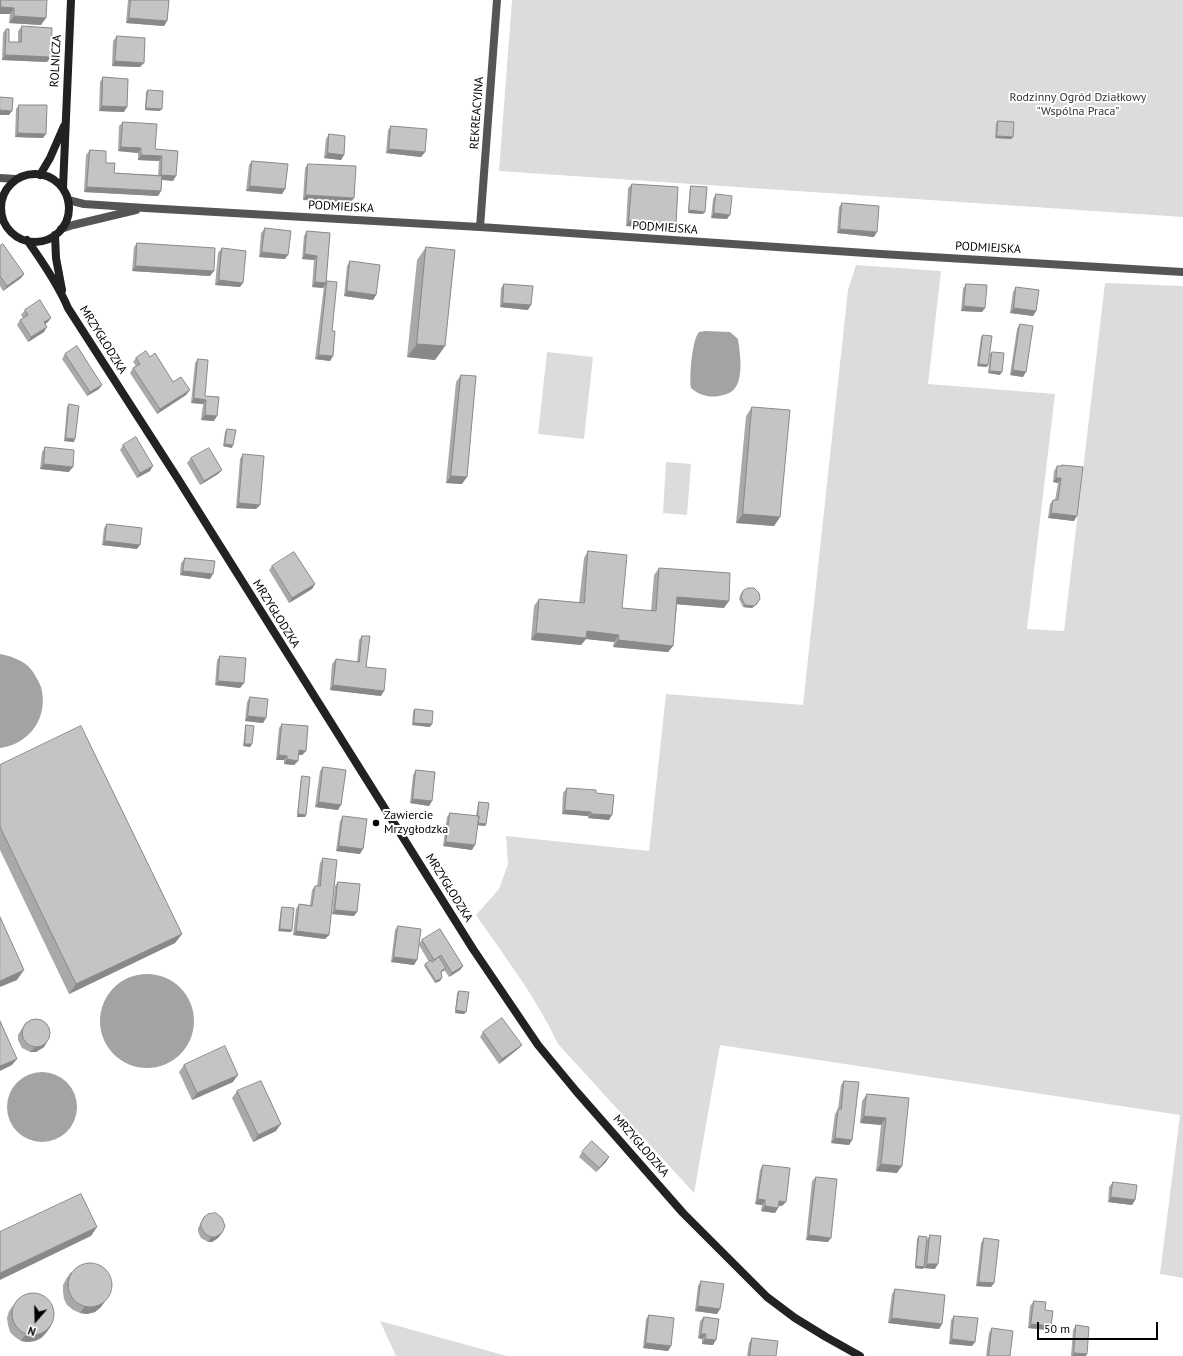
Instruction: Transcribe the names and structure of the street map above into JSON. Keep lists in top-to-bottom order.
{
  "streets": {
    "street": [
      "ROLNICZA",
      "REKREACYJNA",
      "PODMIEJSKA",
      "MRZYGŁODZKA"
    ]
  },
  "crossings": [
    ["ROLNICZA", "PODMIEJSKA"],
    ["ROLNICZA", "MRZYGŁODZKA"],
    ["REKREACYJNA", "PODMIEJSKA"],
    ["PODMIEJSKA", "MRZYGŁODZKA"]
  ],
  "parks": ["Rodzinny Ogród Działkowy \"Wspólna Praca\""],
  "places": ["Zawiercie Mrzygłodzka"],
  "scale_bar": "50 m",
  "north": "bottom"
}
